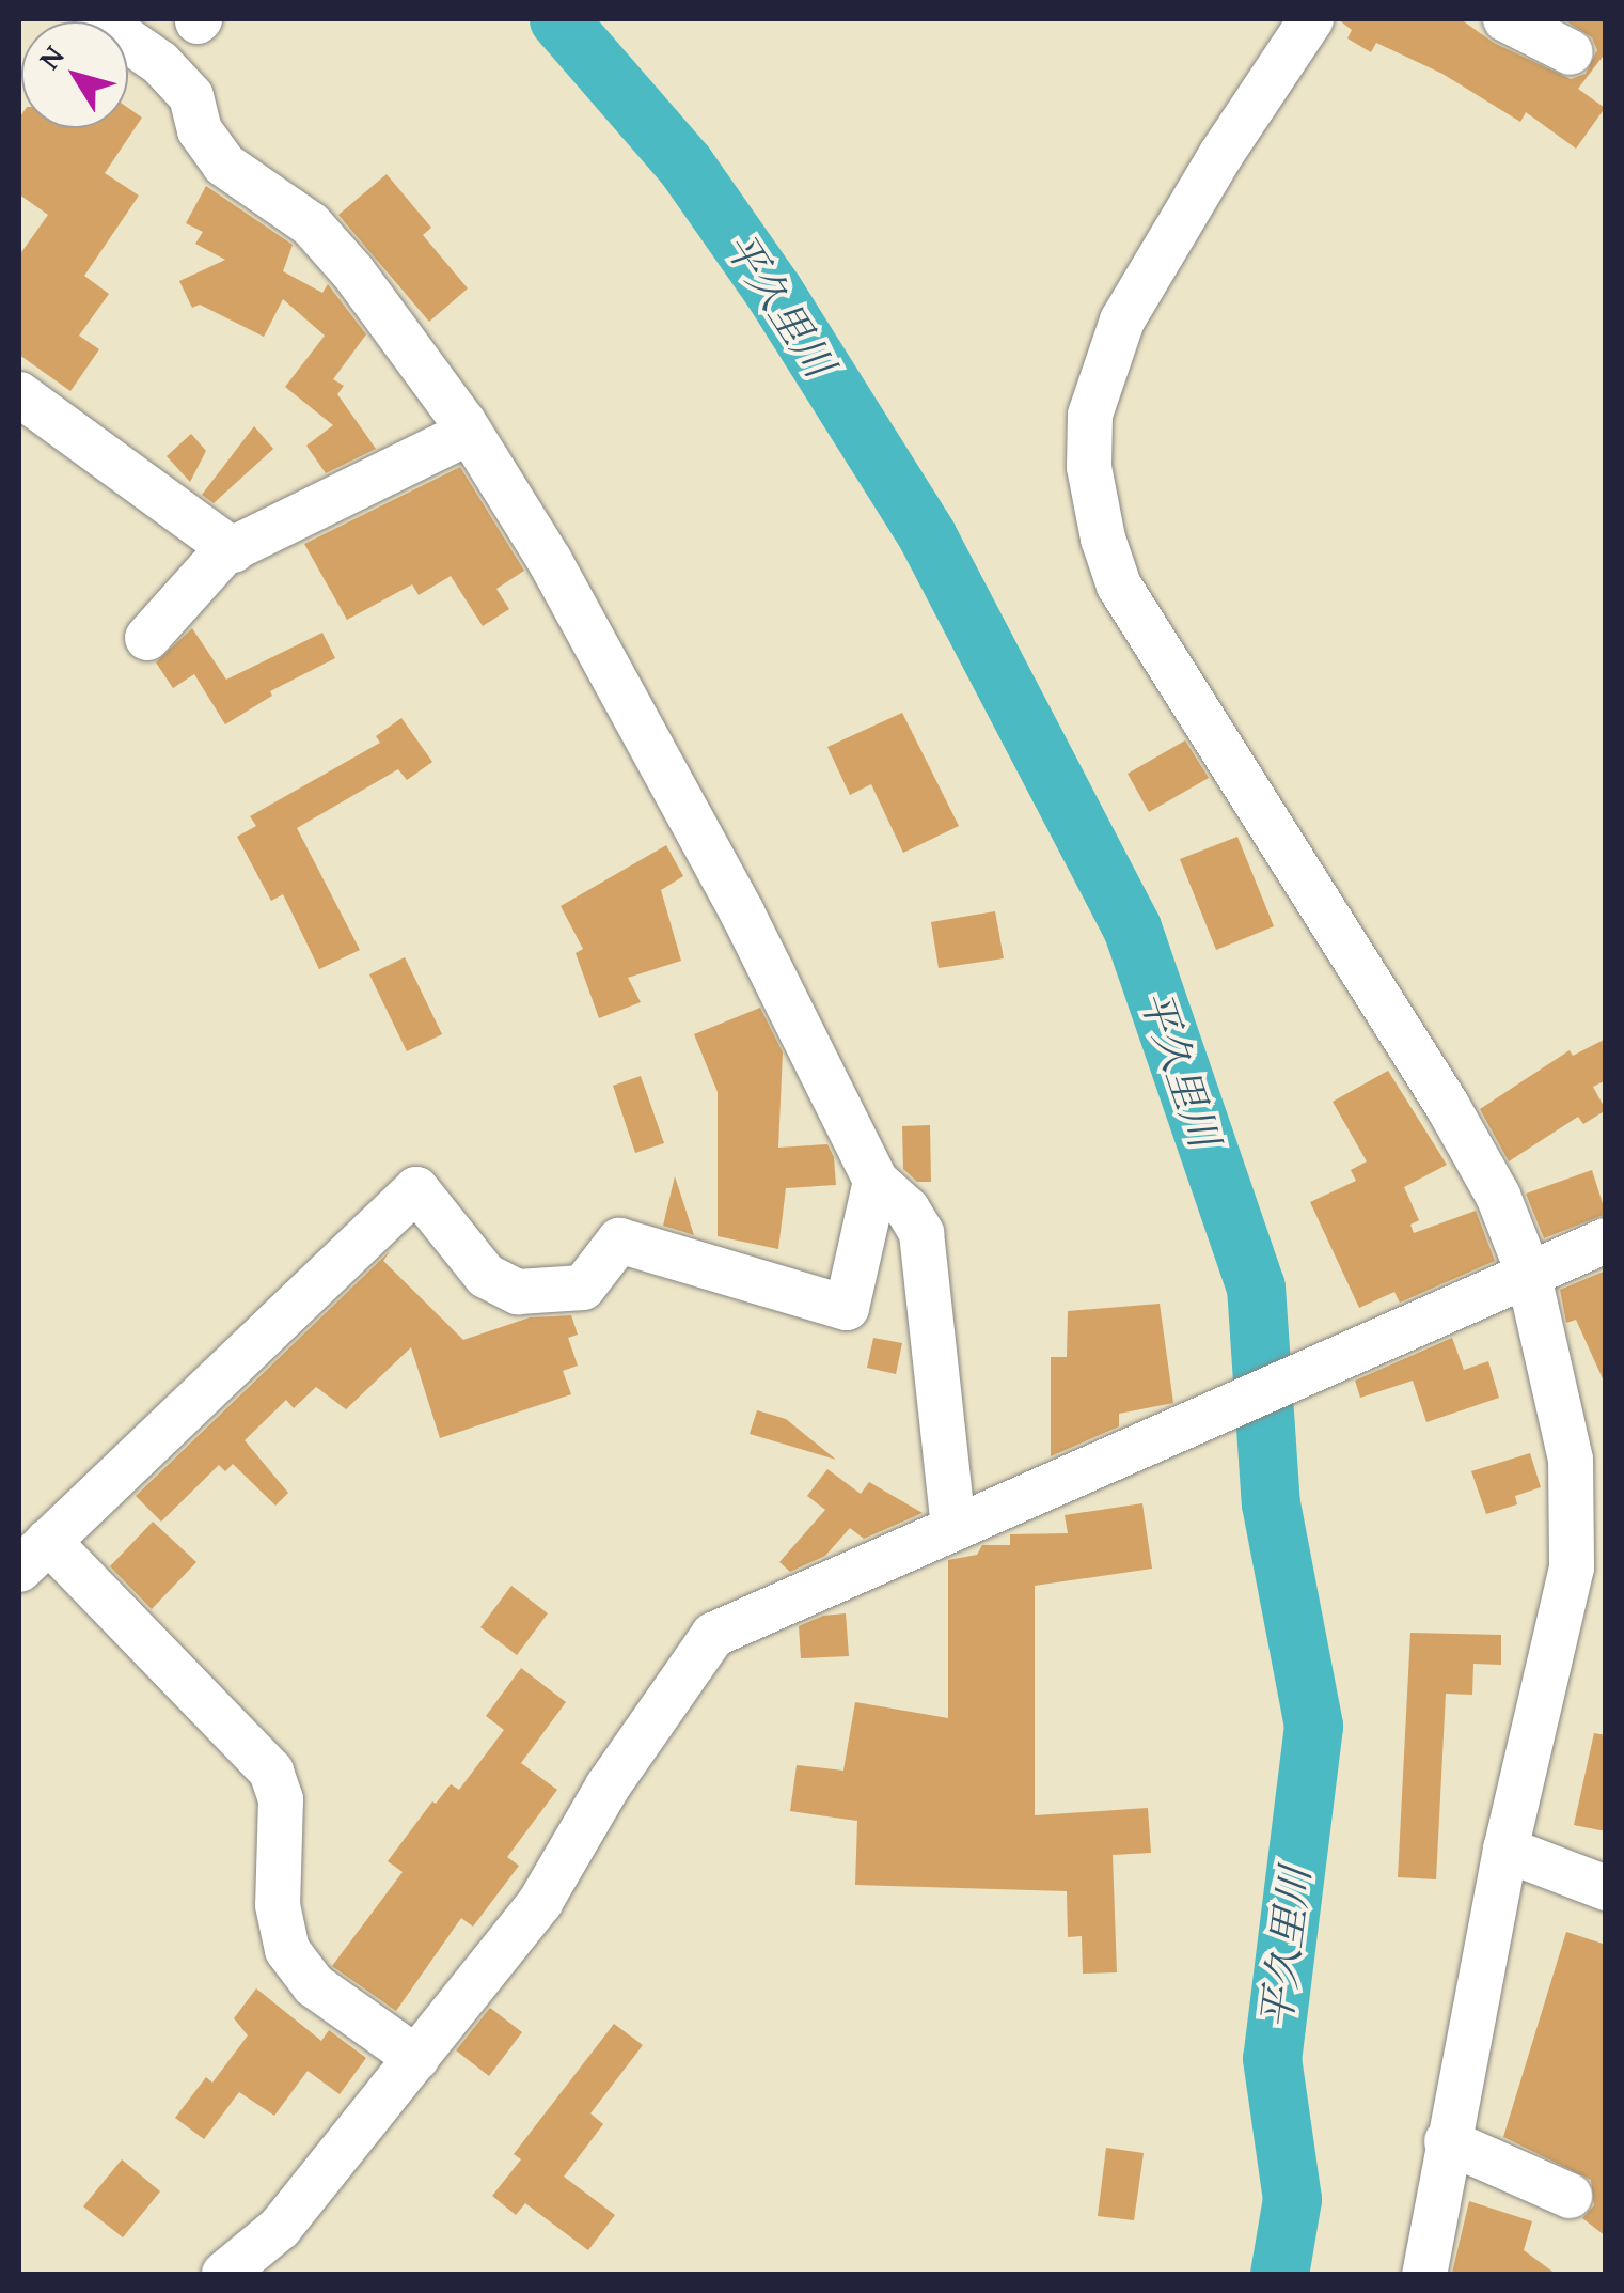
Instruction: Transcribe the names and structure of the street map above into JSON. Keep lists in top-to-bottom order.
{
  "water": ["平久里川"],
  "north": "top left"
}
